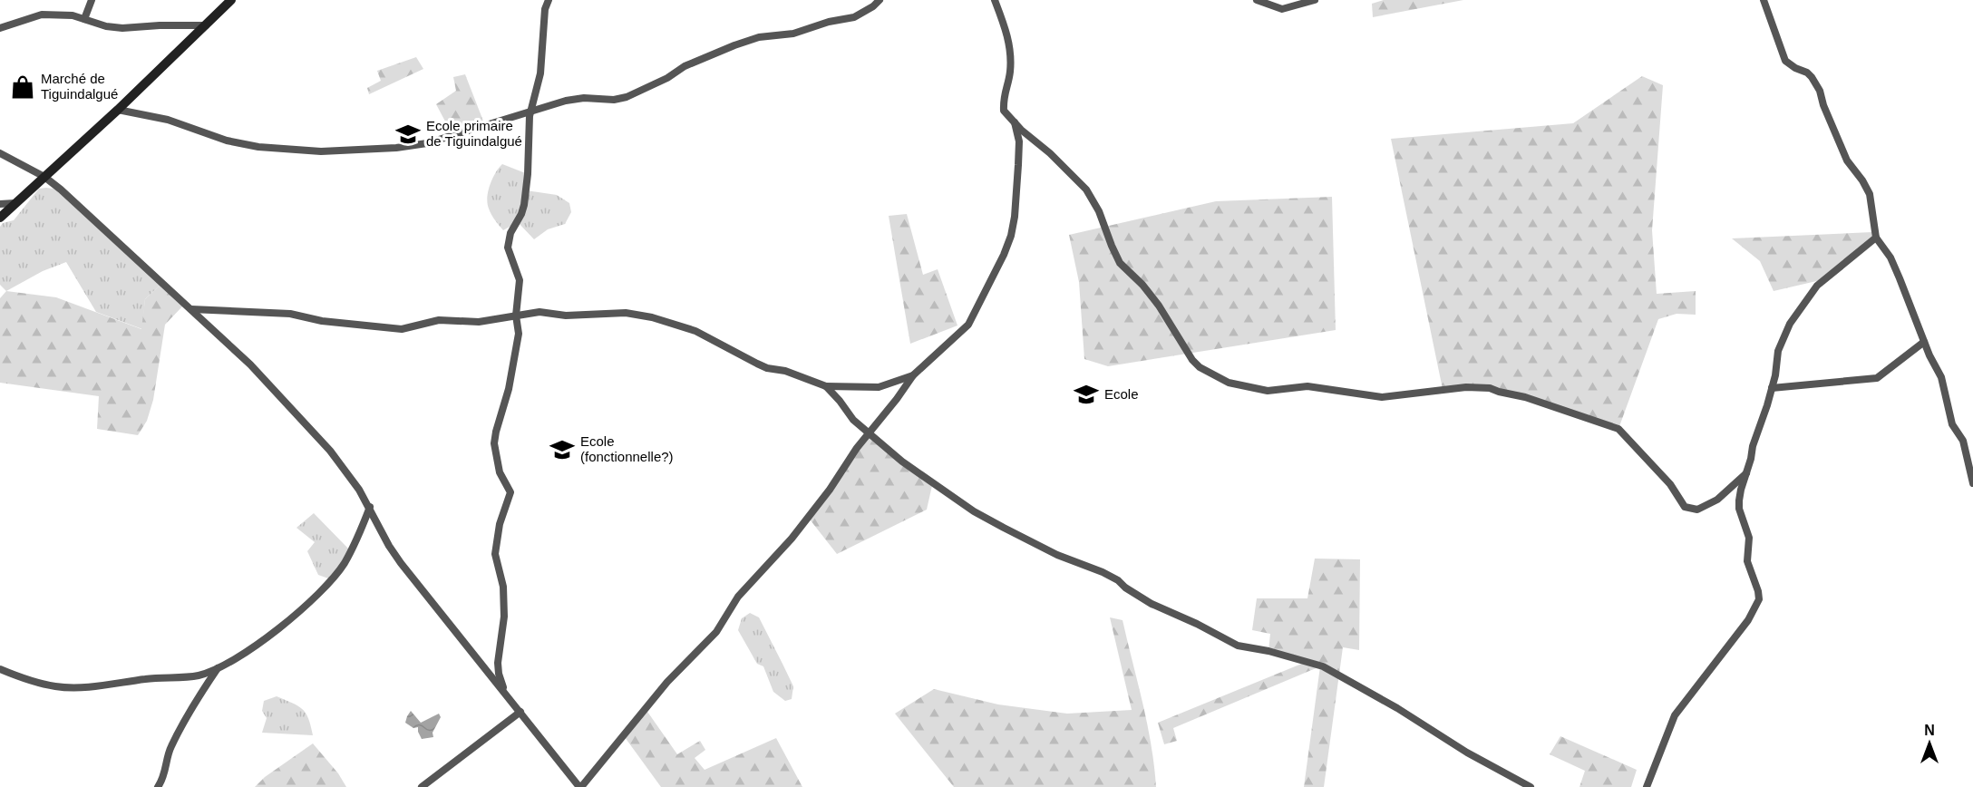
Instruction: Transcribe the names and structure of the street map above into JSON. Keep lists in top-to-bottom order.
{
  "places": {
    "shop": ["Marché de Tiguindalgué"],
    "school or university": ["Ecole primaire de Tiguindalgué", "Ecole", "Ecole (fonctionnelle?)"]
  },
  "north": "top"
}
